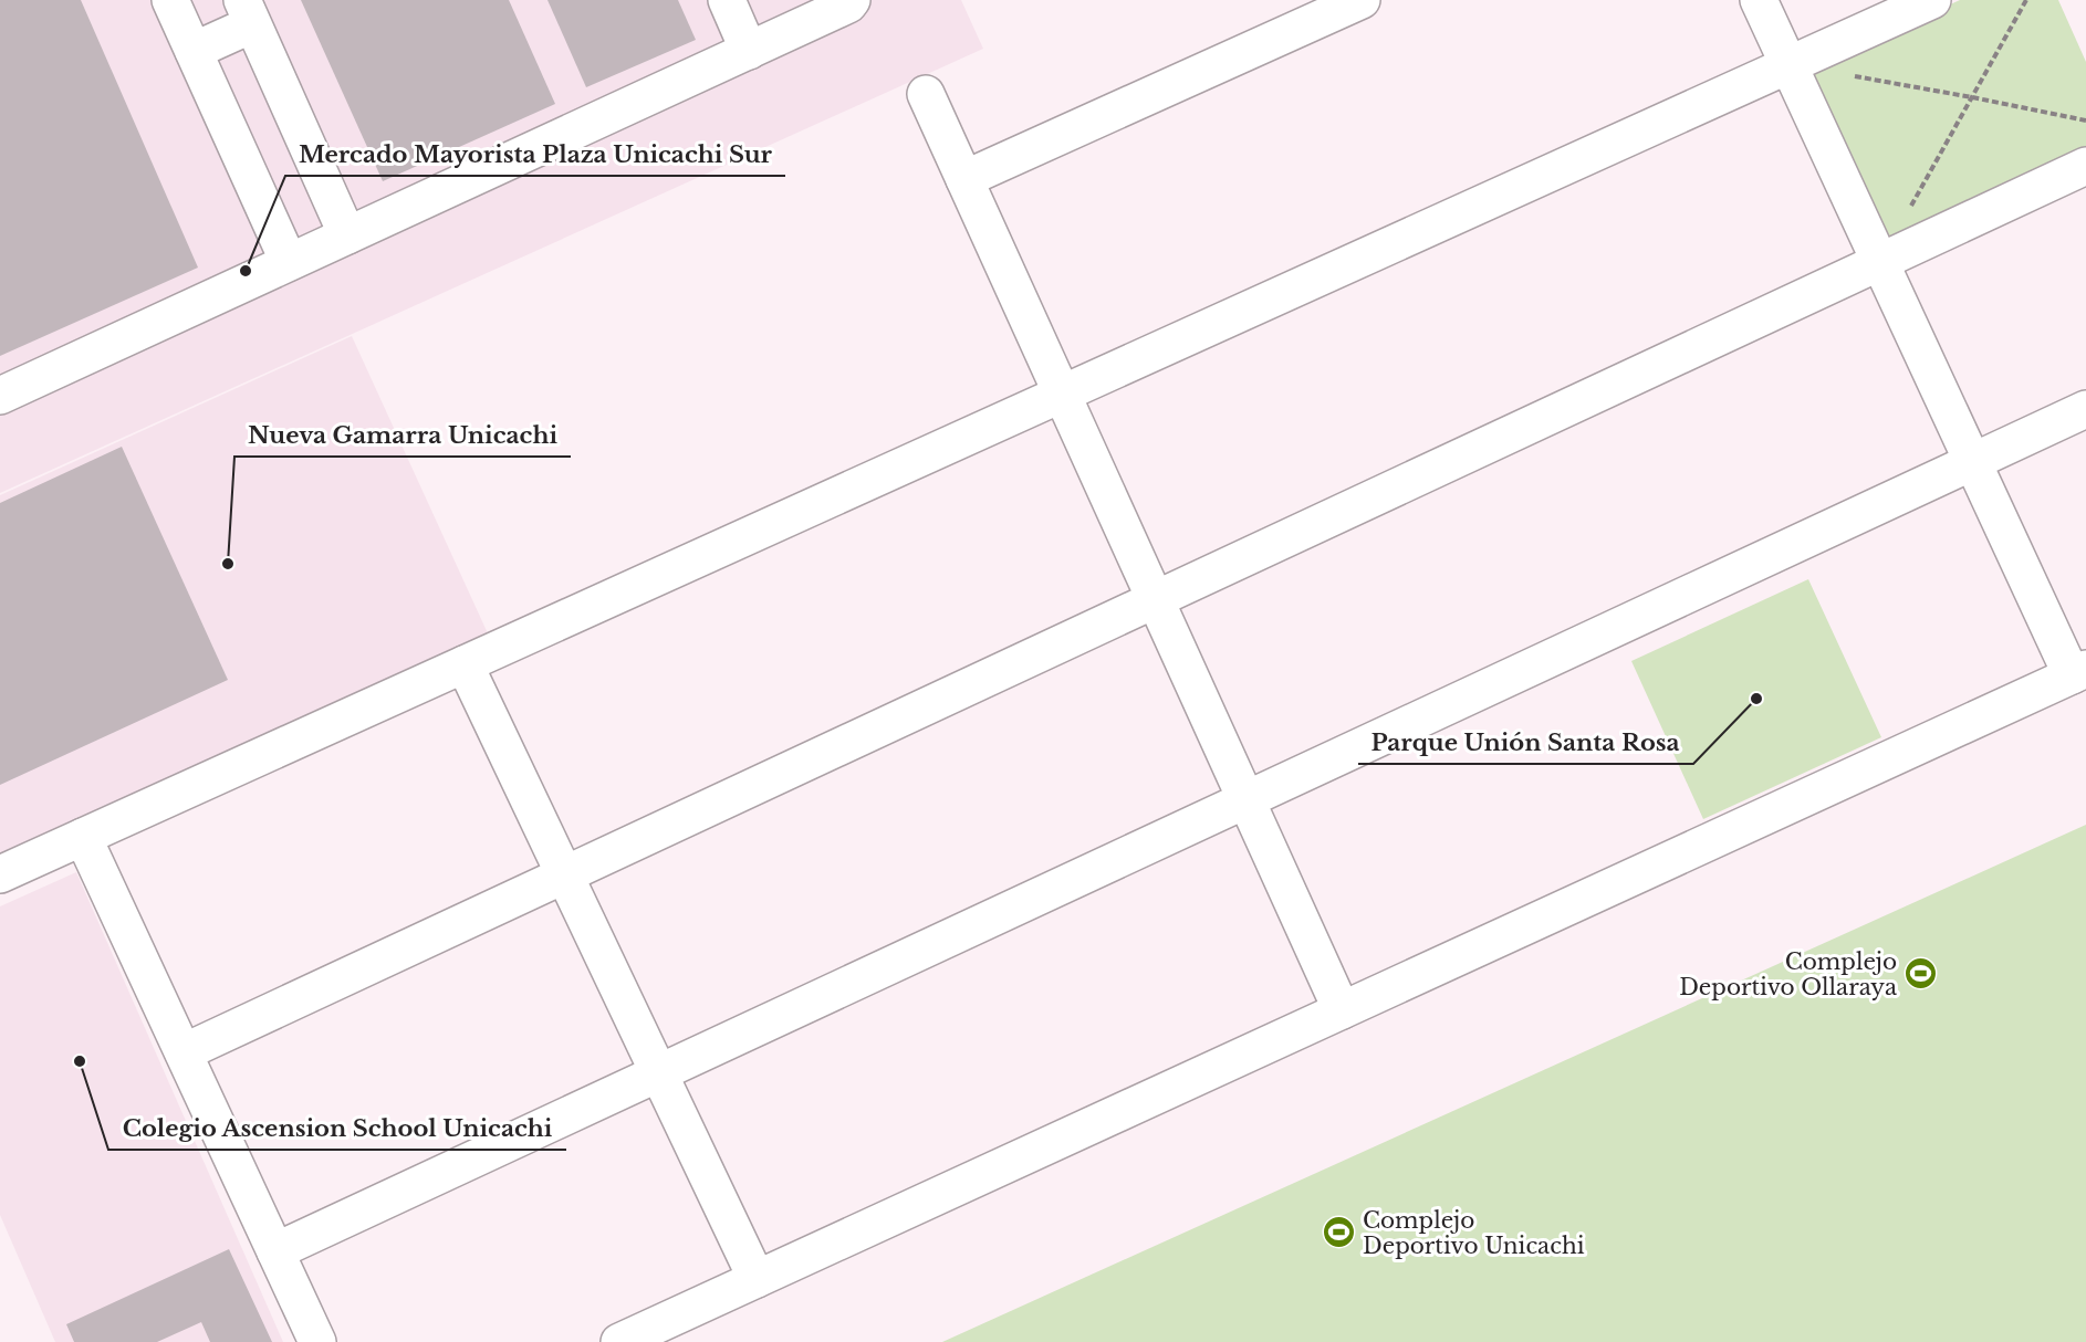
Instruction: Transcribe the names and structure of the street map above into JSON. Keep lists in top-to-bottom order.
{
  "places": {
    "other": [
      "Mercado Mayorista Plaza Unicachi Sur",
      "Nueva Gamarra Unicachi",
      "Parque Unión Santa Rosa",
      "Colegio Ascension School Unicachi"
    ],
    "sports": ["Complejo Deportivo Ollaraya", "Complejo Deportivo Unicachi"]
  }
}
